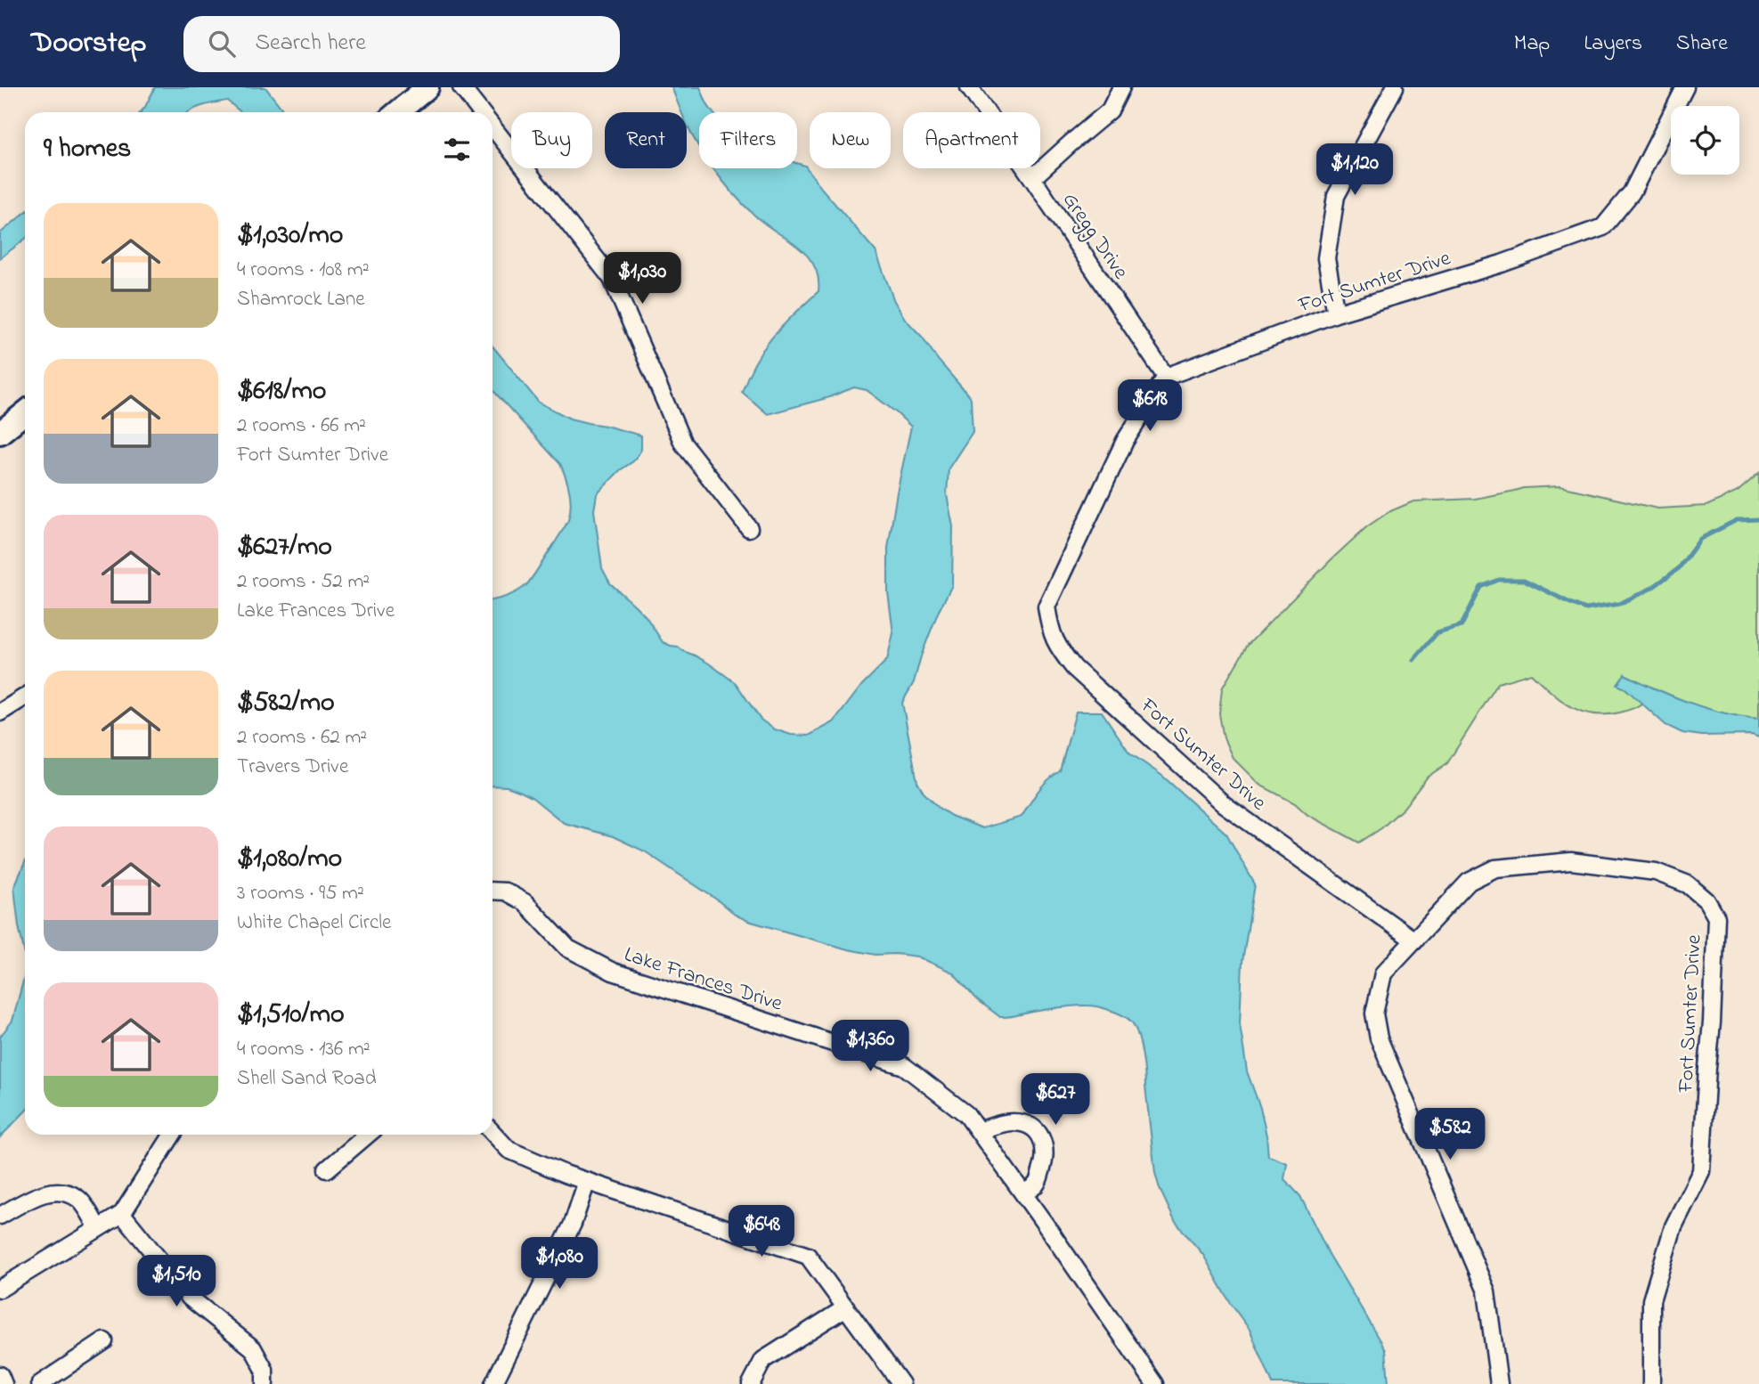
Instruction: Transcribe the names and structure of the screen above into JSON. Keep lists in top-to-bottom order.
{
  "streets": {
    "street": ["Gregg Drive", "Fort Sumter Drive", "Lake Frances Drive"]
  },
  "crossings": [
    ["Gregg Drive", "Fort Sumter Drive"]
  ],
  "page": {
    "header": "Doorstep",
    "search": "Search here",
    "nav": ["Map", "Layers", "Share"],
    "chip": [
      "Buy",
      "Rent",
      "Filters",
      "New",
      "Apartment"
    ],
    "heading": "9 homes",
    "price": [
      "$1,120",
      "$1,030",
      "$618",
      "$1,360",
      "$627",
      "$582",
      "$648",
      "$1,080",
      "$1,510"
    ],
    "list": [
      {
        "name": "$1,030/mo",
        "note": "4 rooms · 108 m² · Shamrock Lane"
      },
      {
        "name": "$618/mo",
        "note": "2 rooms · 66 m² · Fort Sumter Drive"
      },
      {
        "name": "$627/mo",
        "note": "2 rooms · 52 m² · Lake Frances Drive"
      },
      {
        "name": "$582/mo",
        "note": "2 rooms · 62 m² · Travers Drive"
      },
      {
        "name": "$1,080/mo",
        "note": "3 rooms · 95 m² · White Chapel Circle"
      },
      {
        "name": "$1,510/mo",
        "note": "4 rooms · 136 m² · Shell Sand Road"
      }
    ]
  }
}
